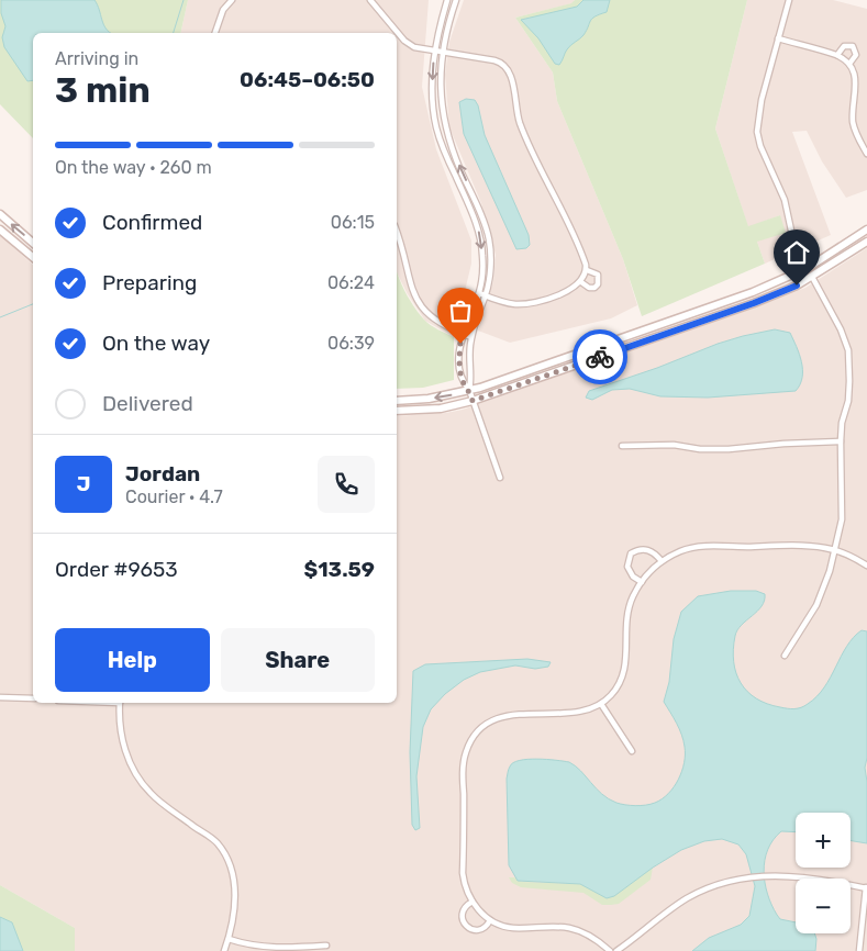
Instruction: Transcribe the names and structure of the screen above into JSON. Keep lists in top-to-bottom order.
{
  "page": {
    "heading": ["3 min", "Arriving in", "06:45–06:50"],
    "panel": [
      "Jordan",
      "Courier · 4.7",
      "Order #9653",
      "$13.59"
    ],
    "bar": "On the way · 260 m",
    "list": [
      ["Confirmed", "06:15"],
      ["Preparing", "06:24"],
      ["On the way", "06:39"],
      "Delivered"
    ],
    "round": "J",
    "buttons": ["Help", "Share"],
    "map_buttons": ["+", "−"]
  }
}
